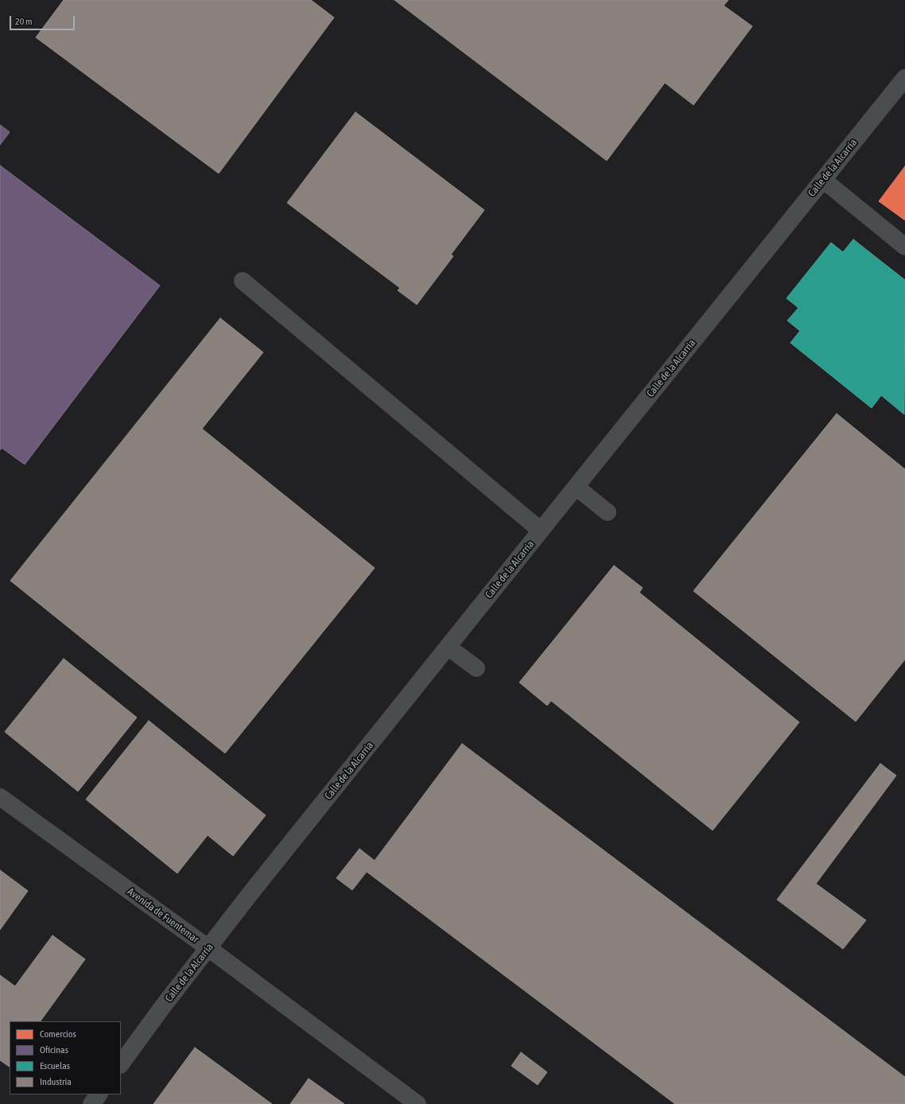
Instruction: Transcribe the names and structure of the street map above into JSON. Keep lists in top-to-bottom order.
{
  "streets": {
    "street": ["Calle de la Alcarria", "Avenida de Fuentemar"]
  },
  "crossings": [
    ["Calle de la Alcarria", "Avenida de Fuentemar"]
  ],
  "legend": [
    "Comercios",
    "Oficinas",
    "Escuelas",
    "Industria"
  ],
  "scale_bar": "20 m"
}
